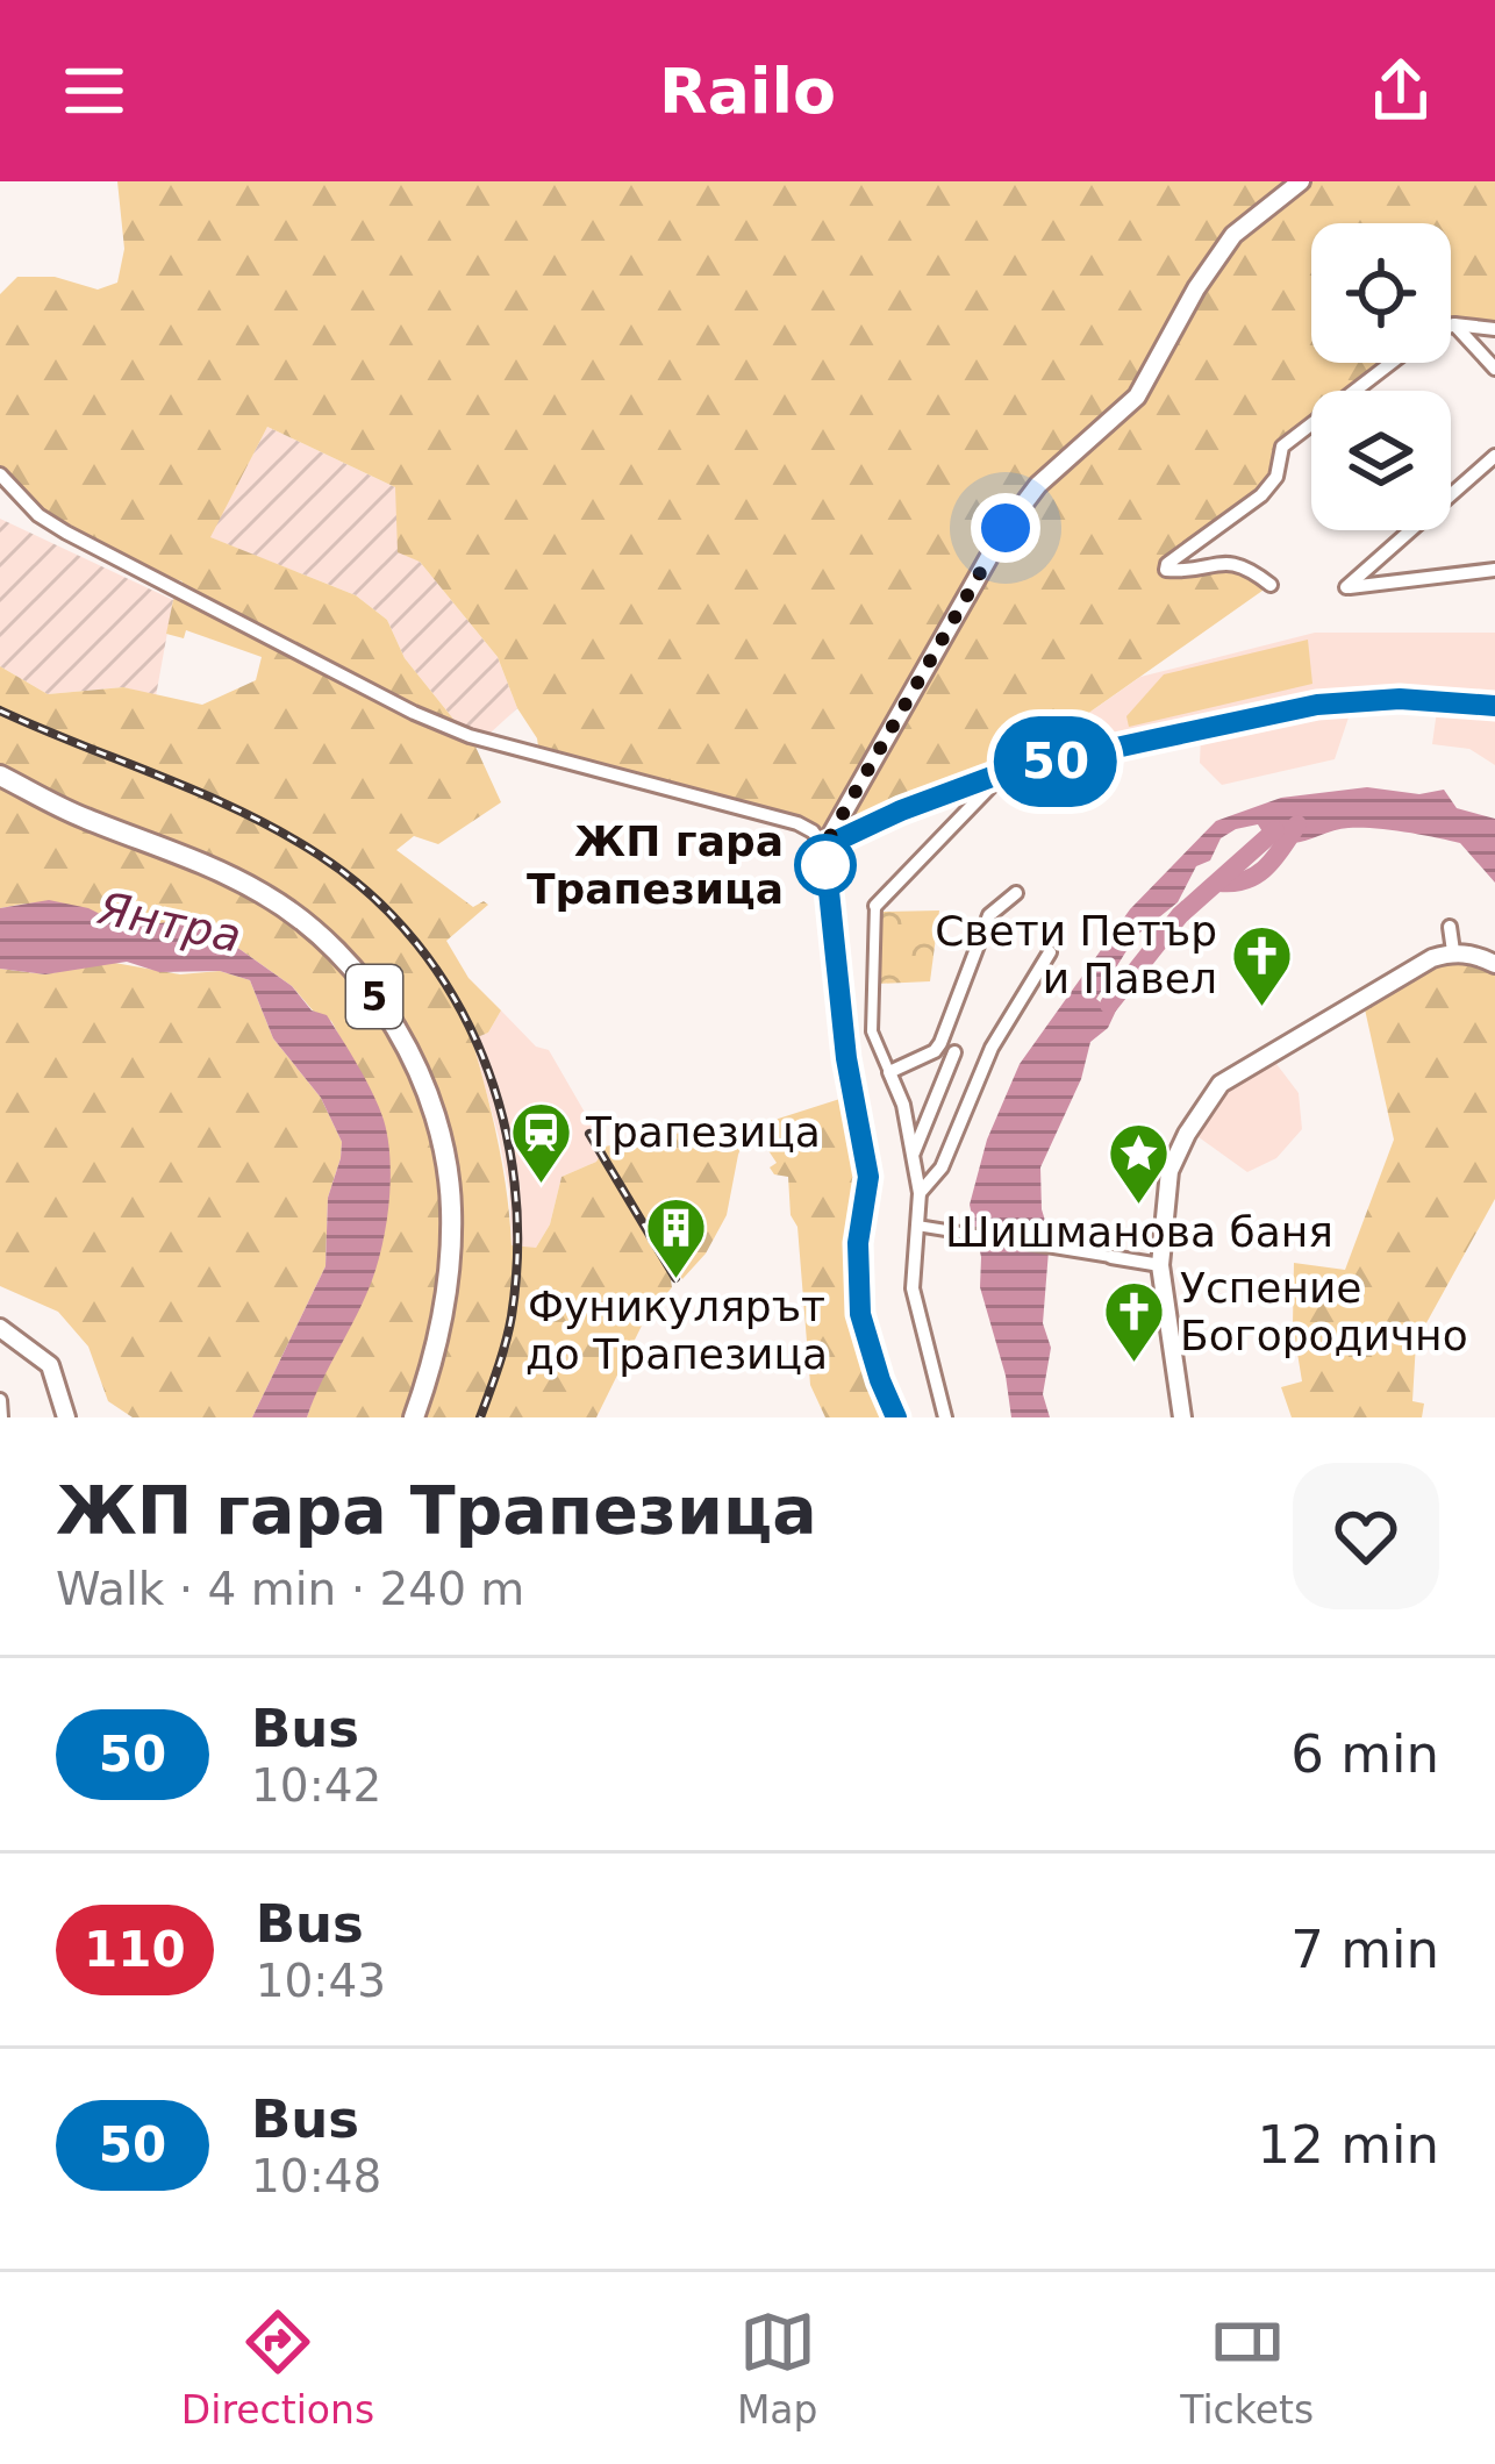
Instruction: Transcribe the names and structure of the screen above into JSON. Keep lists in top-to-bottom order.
{
  "streets": {
    "main road": ["5"]
  },
  "water": ["Янтра"],
  "places": {
    "other": ["ЖП гара Трапезица"],
    "church": ["Свети Петър и Павел", "Успение Богородично"],
    "station": ["Трапезица"],
    "place": ["Шишманова баня"],
    "building": ["Фуникулярът до Трапезица"]
  },
  "lines": ["bus line 50"],
  "page": {
    "header": "Railo",
    "on_map": "50",
    "heading": ["ЖП гара Трапезица", "Walk · 4 min · 240 m"],
    "list": [
      {
        "mark": "50",
        "name": "Bus",
        "note": "10:42",
        "value": "6 min"
      },
      {
        "mark": "110",
        "name": "Bus",
        "note": "10:43",
        "value": "7 min"
      },
      {
        "mark": "50",
        "name": "Bus",
        "note": "10:48",
        "value": "12 min"
      }
    ],
    "tabs": ["Directions", "Map", "Tickets"]
  }
}
